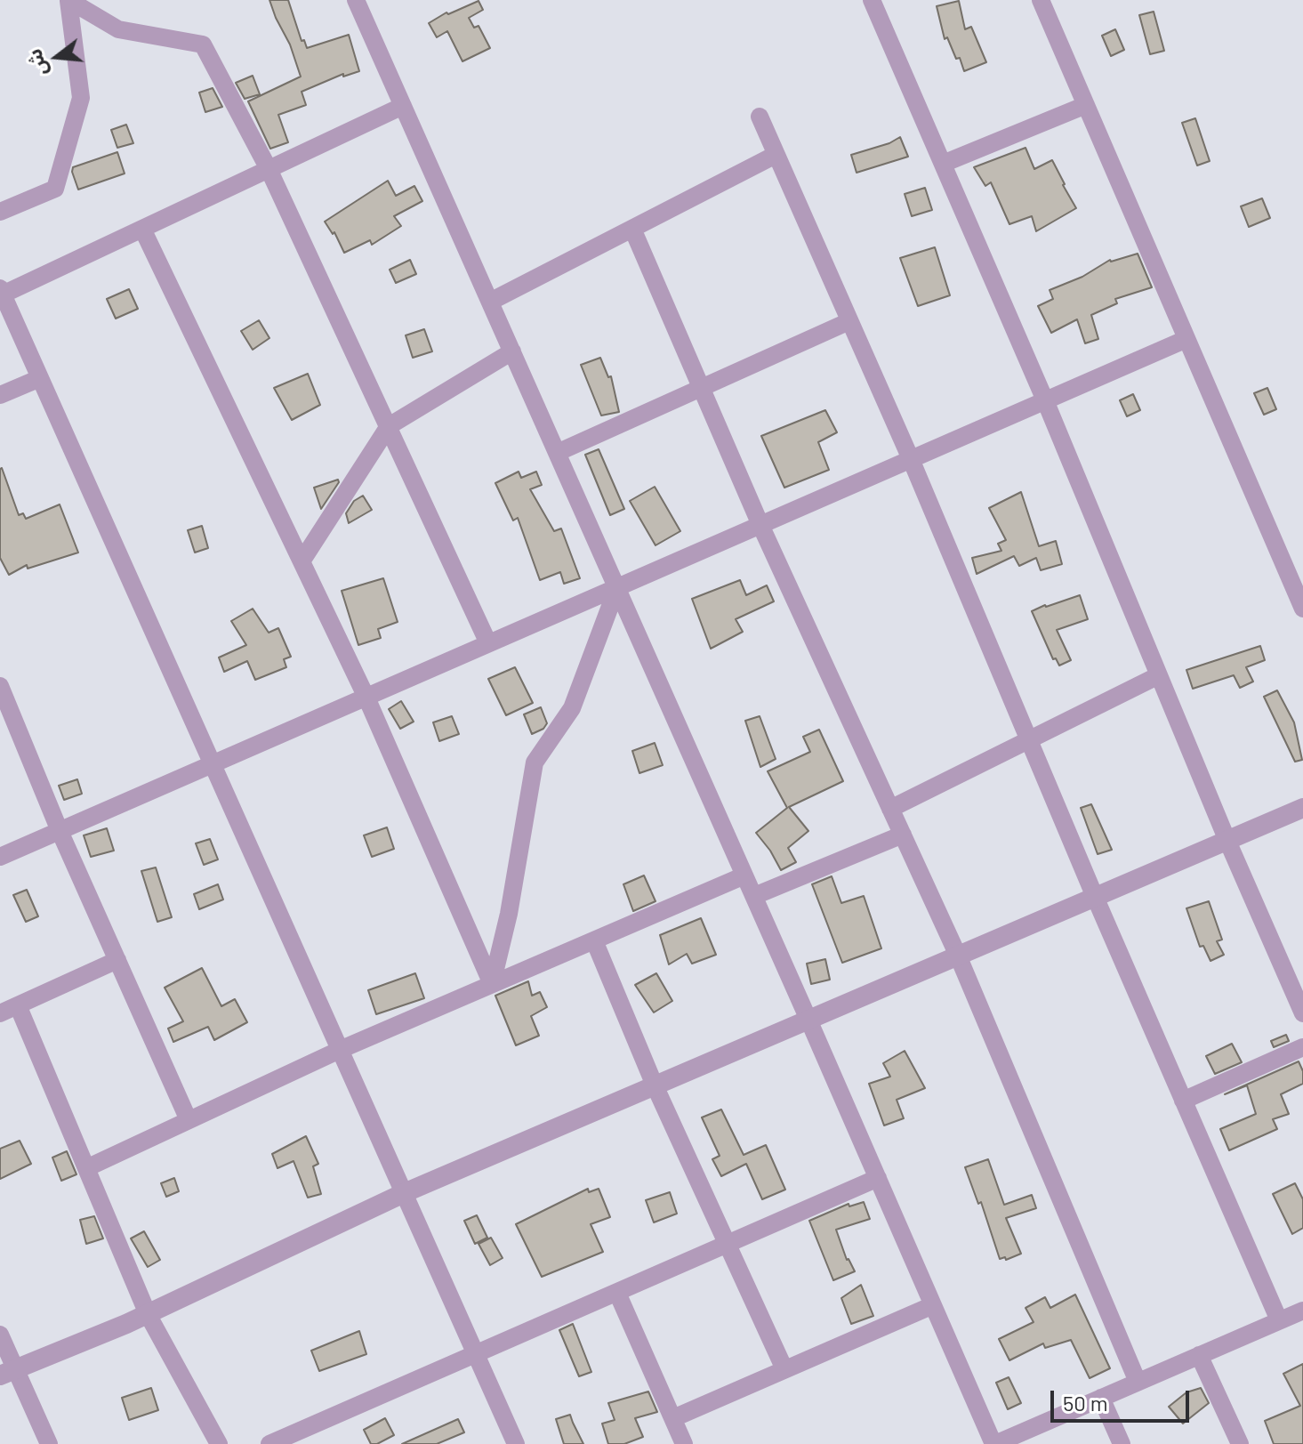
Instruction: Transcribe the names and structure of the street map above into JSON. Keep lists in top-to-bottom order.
{
  "scale_bar": "50 m",
  "north": "left"
}
